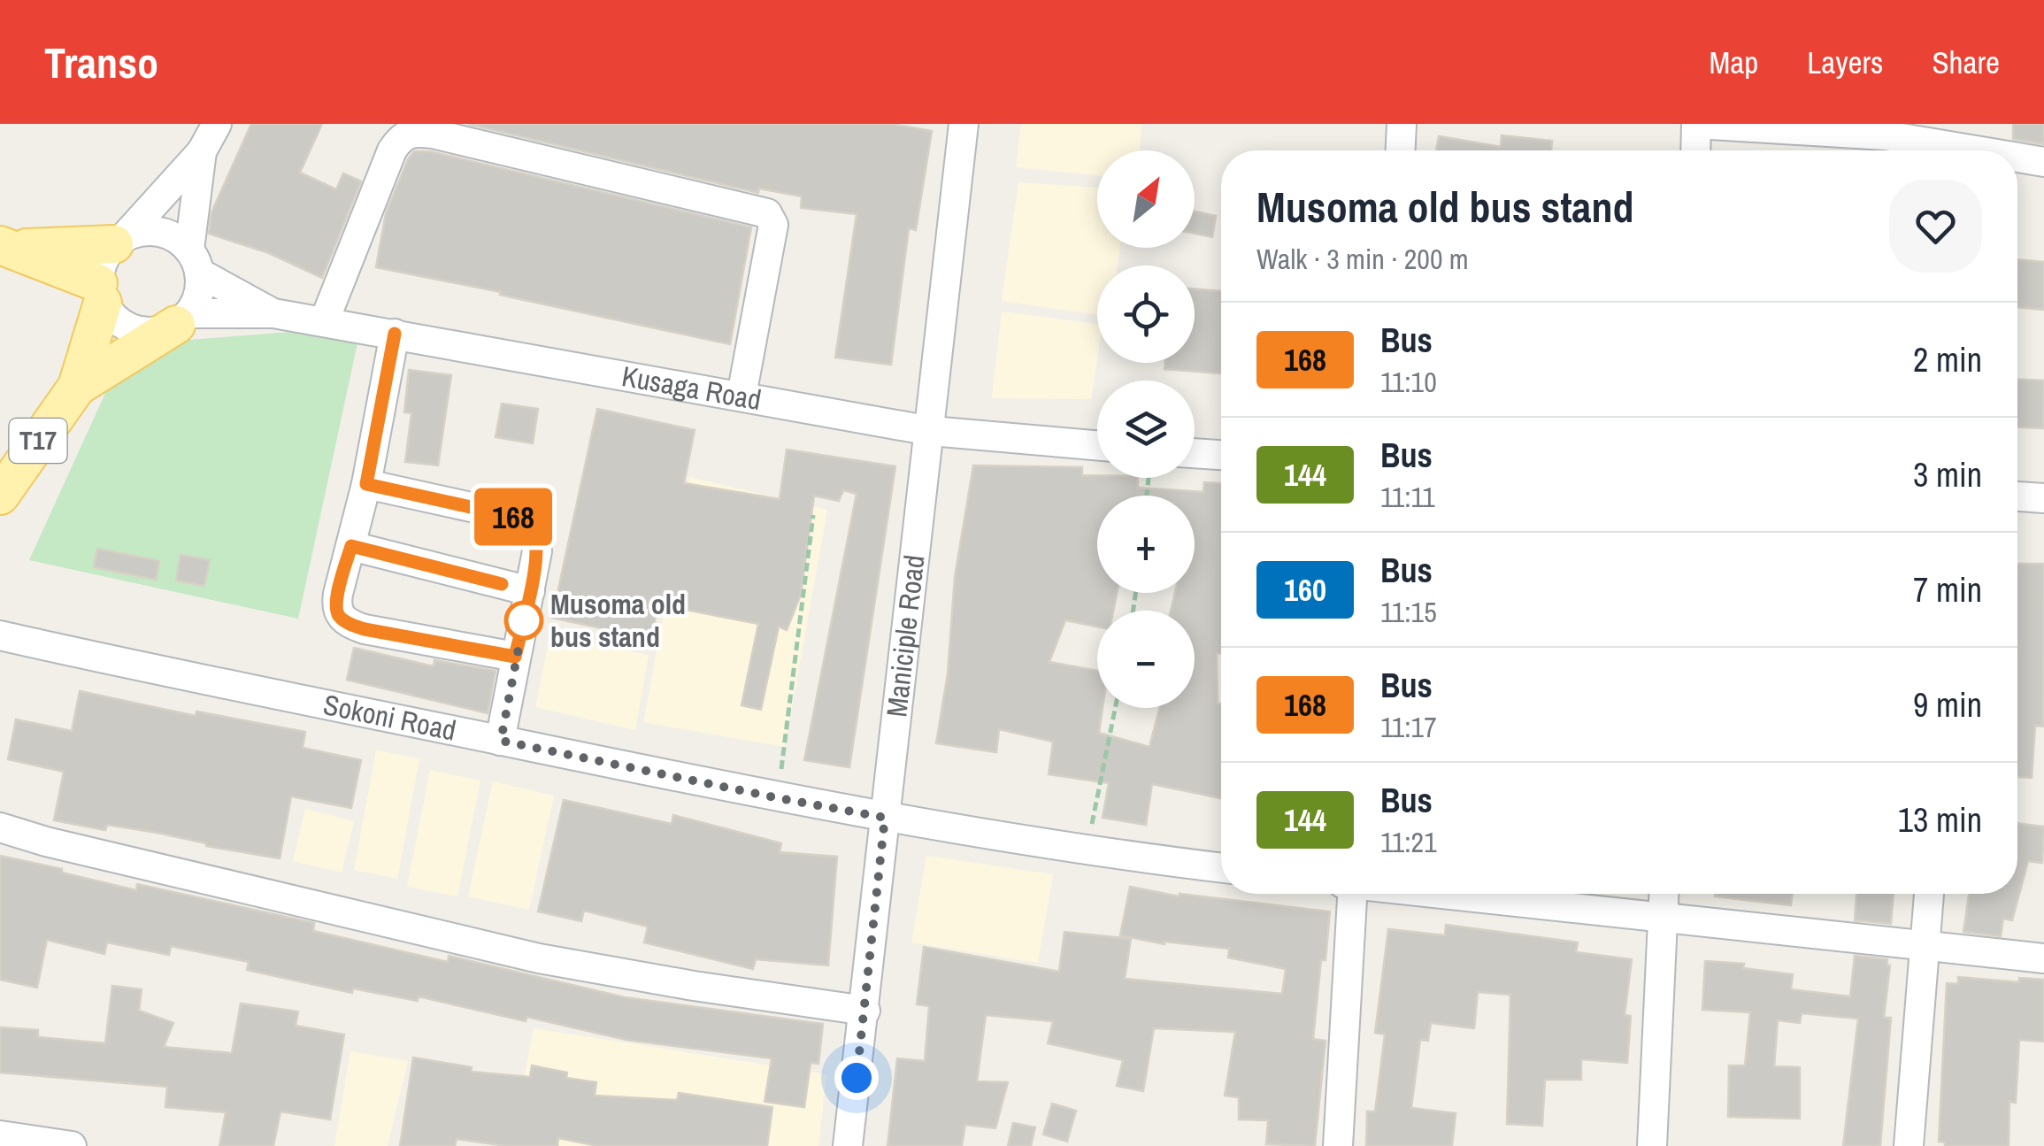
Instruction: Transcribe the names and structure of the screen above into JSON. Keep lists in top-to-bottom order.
{
  "streets": {
    "main road": ["T17"],
    "street": ["Kusaga Road", "Maniciple Road", "Sokoni Road"]
  },
  "crossings": [
    ["Kusaga Road", "Maniciple Road"],
    ["Maniciple Road", "Sokoni Road"]
  ],
  "places": ["Musoma old bus stand"],
  "lines": ["bus line 168"],
  "north": "top right",
  "page": {
    "header": "Transo",
    "nav": ["Map", "Layers", "Share"],
    "on_map": "168",
    "map_buttons": ["+", "−"],
    "heading": ["Musoma old bus stand", "Walk · 3 min · 200 m"],
    "list": [
      {
        "mark": "168",
        "name": "Bus",
        "note": "11:10",
        "value": "2 min"
      },
      {
        "mark": "144",
        "name": "Bus",
        "note": "11:11",
        "value": "3 min"
      },
      {
        "mark": "160",
        "name": "Bus",
        "note": "11:15",
        "value": "7 min"
      },
      {
        "mark": "168",
        "name": "Bus",
        "note": "11:17",
        "value": "9 min"
      },
      {
        "mark": "144",
        "name": "Bus",
        "note": "11:21",
        "value": "13 min"
      }
    ]
  }
}
